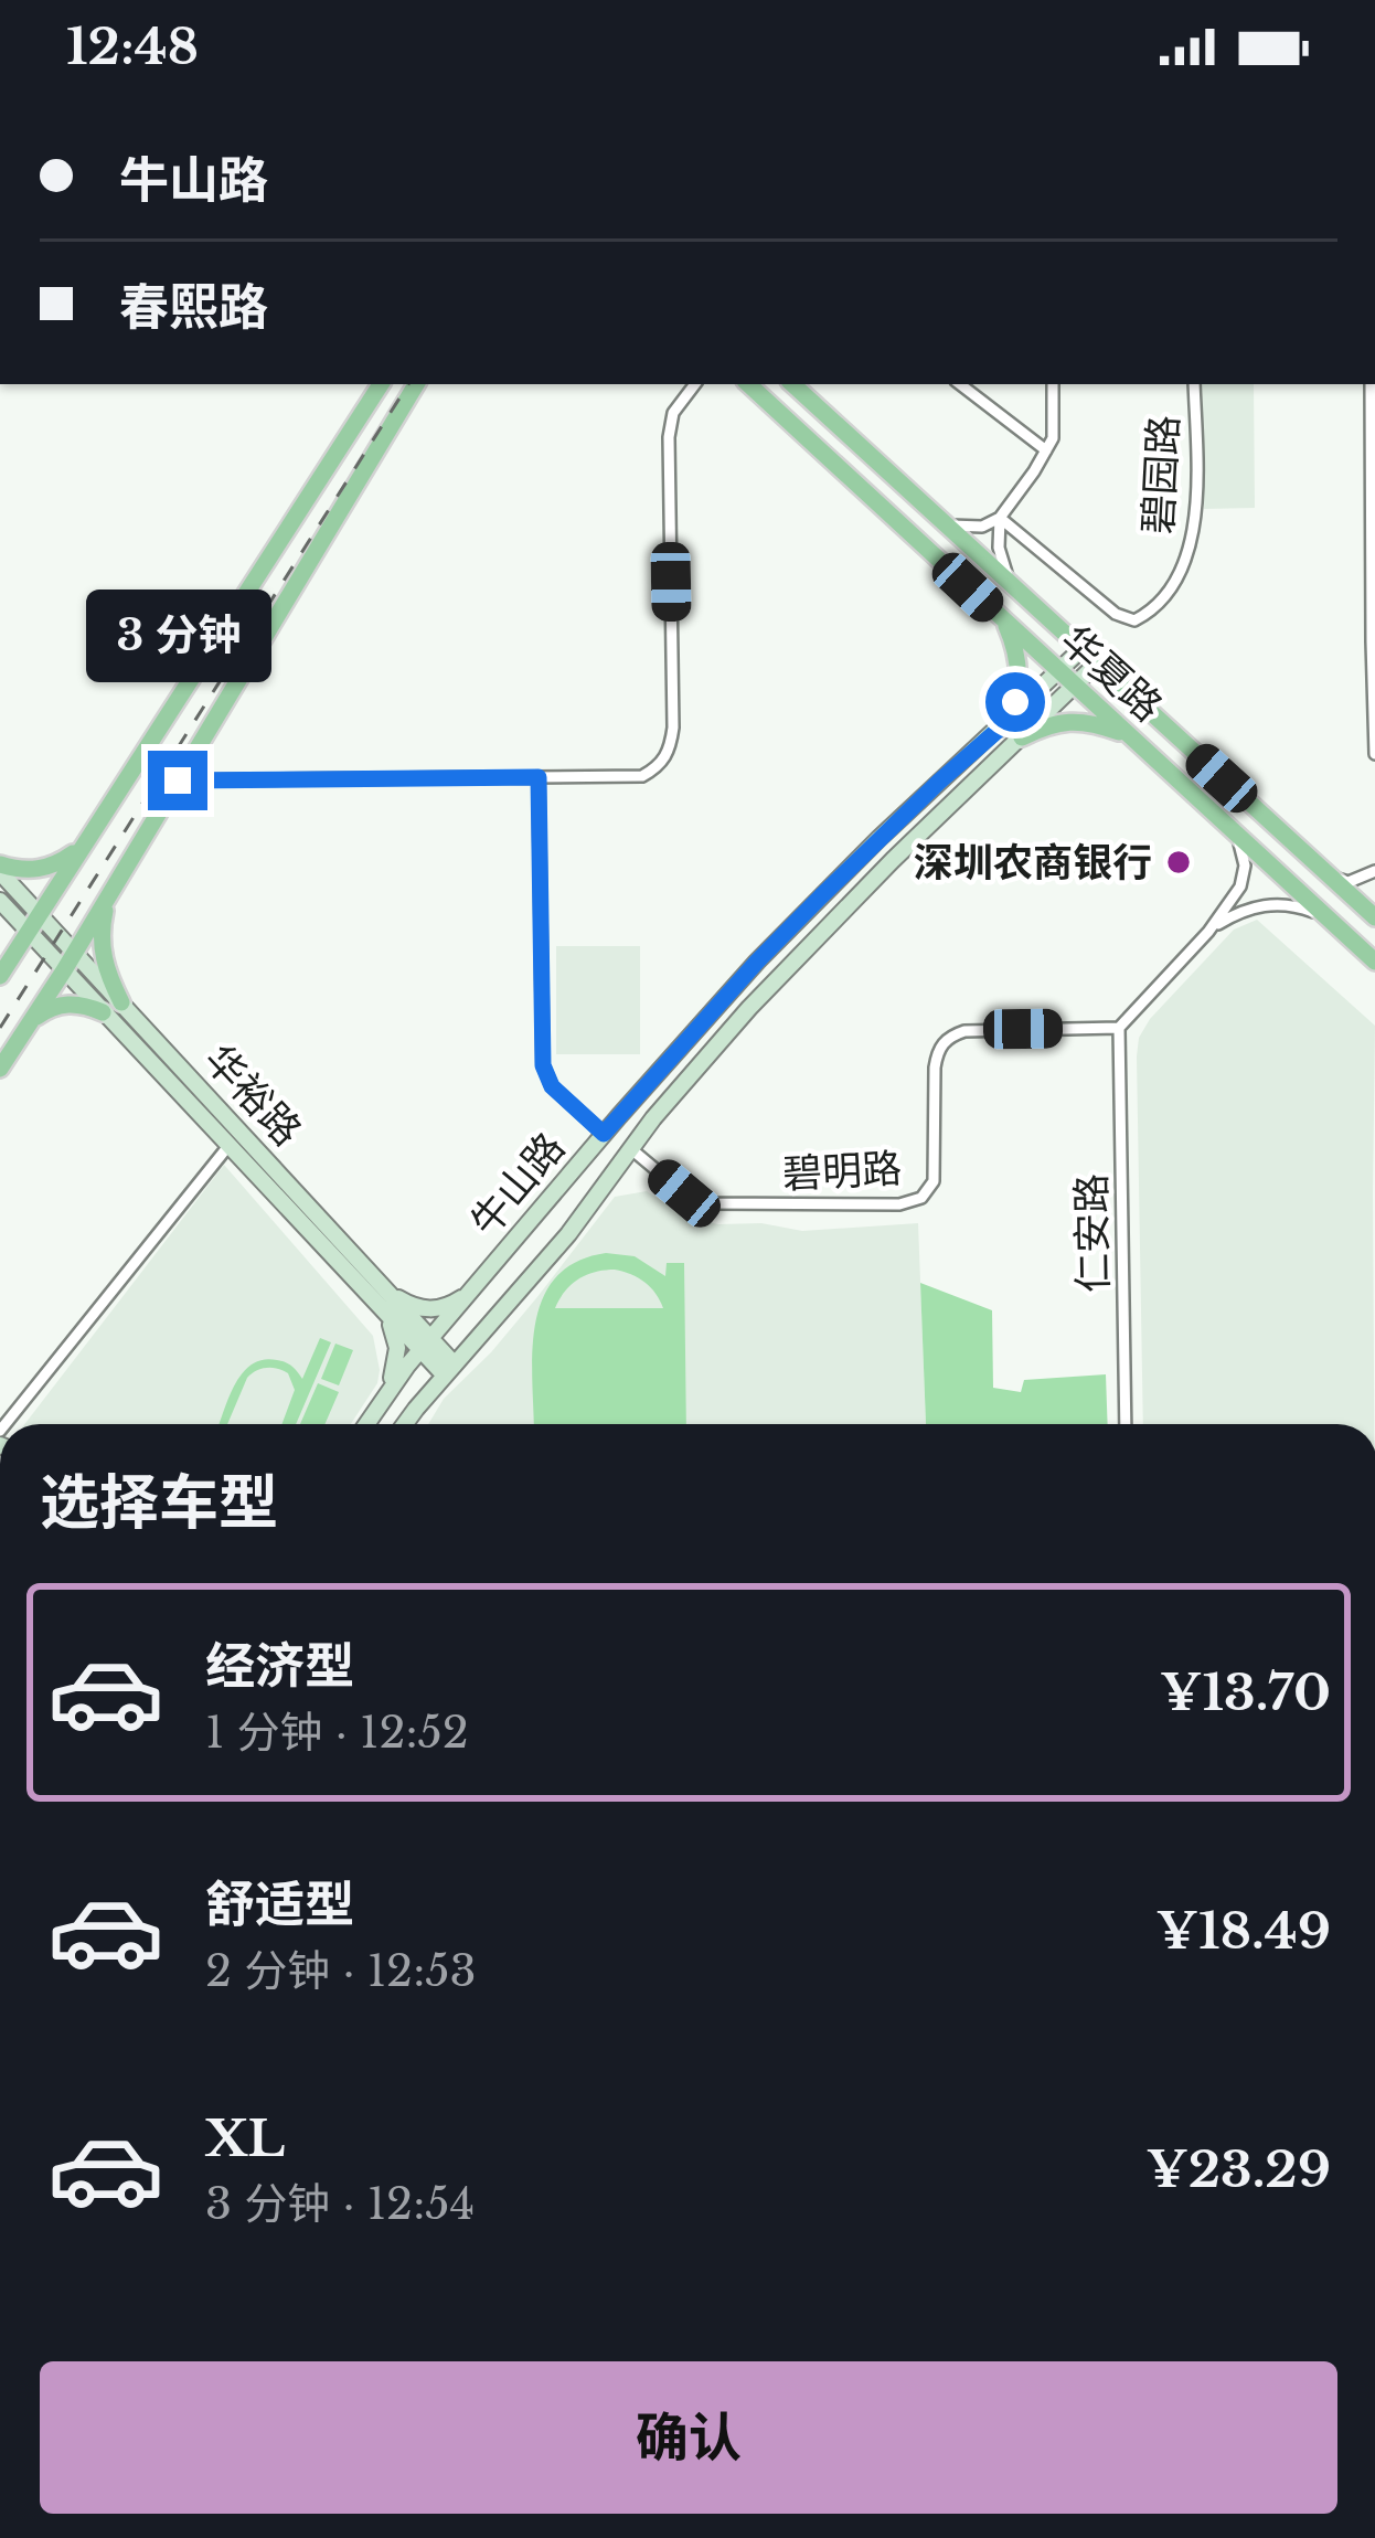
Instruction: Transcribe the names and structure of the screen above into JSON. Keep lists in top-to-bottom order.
{
  "streets": {
    "main road": ["华夏路"],
    "street": [
      "碧园路",
      "华裕路",
      "碧明路",
      "牛山路",
      "仁安路"
    ]
  },
  "crossings": [
    ["华夏路", "牛山路"],
    ["华裕路", "牛山路"],
    ["碧明路", "牛山路"],
    ["碧明路", "仁安路"]
  ],
  "places": ["深圳农商银行"],
  "page": {
    "status": "12:48",
    "banner": ["牛山路", "春熙路"],
    "bubble": "3 分钟",
    "heading": "选择车型",
    "list": [
      {
        "name": "经济型",
        "note": "1 分钟 · 12:52",
        "value": "¥13.70"
      },
      {
        "name": "舒适型",
        "note": "2 分钟 · 12:53",
        "value": "¥18.49"
      },
      {
        "name": "XL",
        "note": "3 分钟 · 12:54",
        "value": "¥23.29"
      }
    ],
    "buttons": "确认"
  }
}
